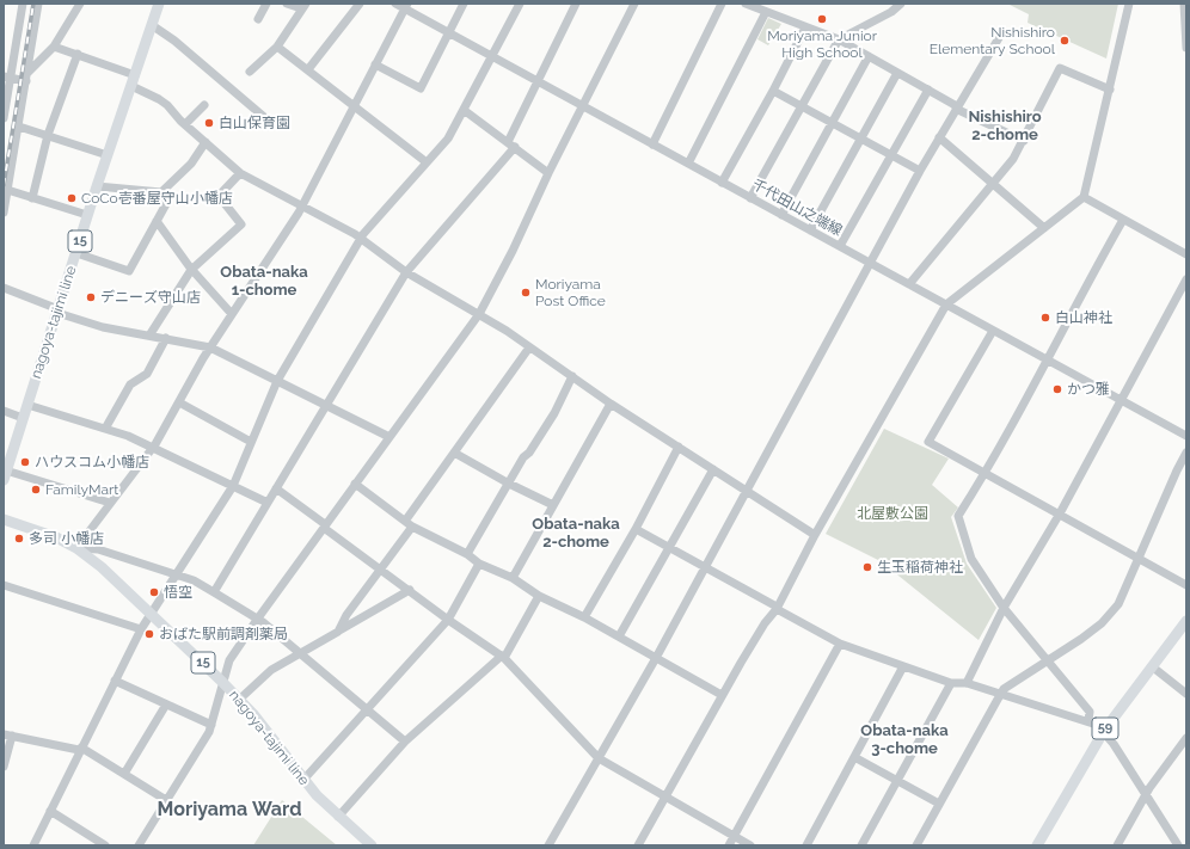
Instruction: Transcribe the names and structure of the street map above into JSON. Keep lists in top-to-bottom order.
{
  "streets": {
    "main road": ["15", "nagoya-tajimi line", "59"],
    "street": ["千代田山之端線"]
  },
  "districts": [
    "Nishishiro 2-chome",
    "Obata-naka 1-chome",
    "Obata-naka 2-chome",
    "Obata-naka 3-chome",
    "Moriyama Ward"
  ],
  "parks": ["北屋敷公園"],
  "places": [
    "Moriyama Junior High School",
    "Nishishiro Elementary School",
    "白山保育園",
    "CoCo壱番屋守山小幡店",
    "Moriyama Post Office",
    "デニーズ守山店",
    "白山神社",
    "かつ雅",
    "ハウスコム小幡店",
    "FamilyMart",
    "多司 小幡店",
    "生玉稲荷神社",
    "悟空",
    "おばた駅前調剤薬局"
  ]
}
